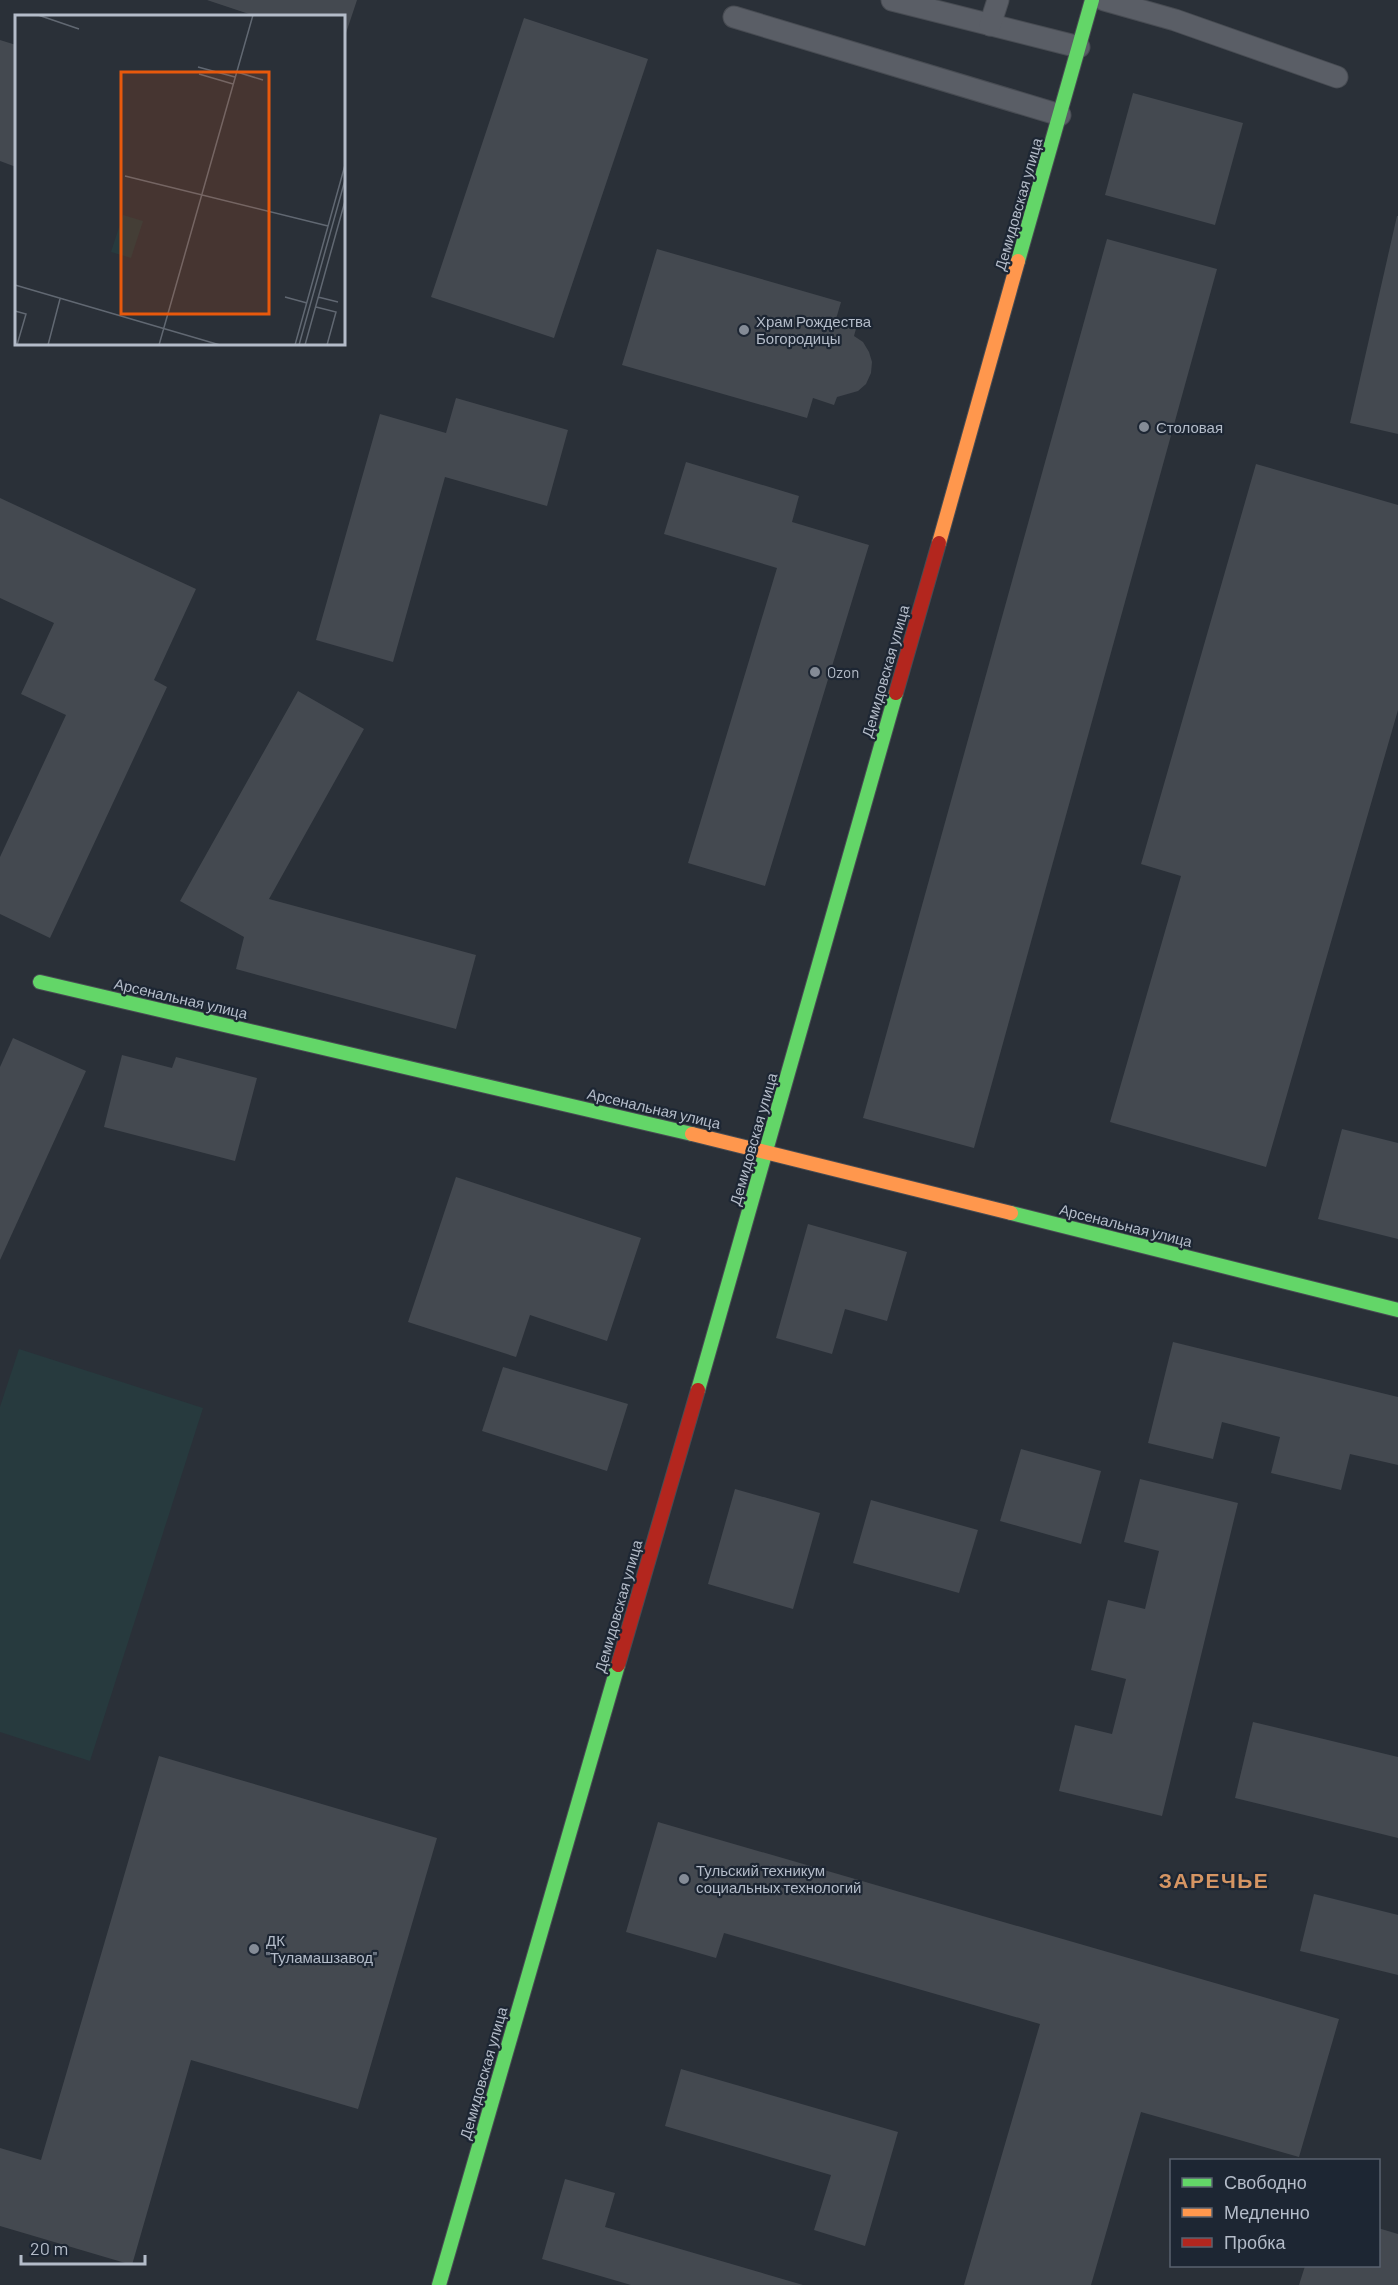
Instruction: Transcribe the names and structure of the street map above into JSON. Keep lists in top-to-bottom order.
{
  "streets": {
    "street": ["Демидовская улица", "Арсенальная улица"]
  },
  "crossings": [
    ["Демидовская улица", "Арсенальная улица"]
  ],
  "districts": ["ЗАРЕЧЬЕ"],
  "places": [
    "Храм Рождества Богородицы",
    "Столовая",
    "Ozon",
    "Тульский техникум социальных технологий",
    "ДК \"Туламашзавод\""
  ],
  "legend": ["Свободно", "Медленно", "Пробка"],
  "scale_bar": "20 m"
}
